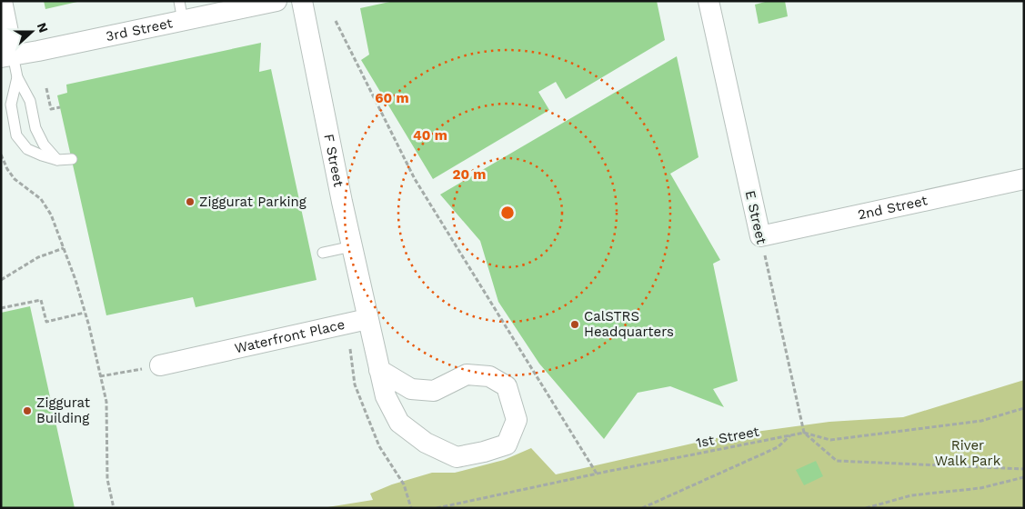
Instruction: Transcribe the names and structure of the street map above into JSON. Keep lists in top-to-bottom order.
{
  "streets": {
    "street": [
      "3rd Street",
      "F Street",
      "2nd Street",
      "E Street",
      "Waterfront Place"
    ],
    "path": ["1st Street"]
  },
  "crossings": [
    ["F Street", "Waterfront Place"],
    ["2nd Street", "E Street"],
    ["E Street", "1st Street"]
  ],
  "parks": ["River Walk Park"],
  "places": ["Ziggurat Parking", "CalSTRS Headquarters", "Ziggurat Building"],
  "north": "right",
  "rings": ["60 m", "40 m", "20 m"]
}
